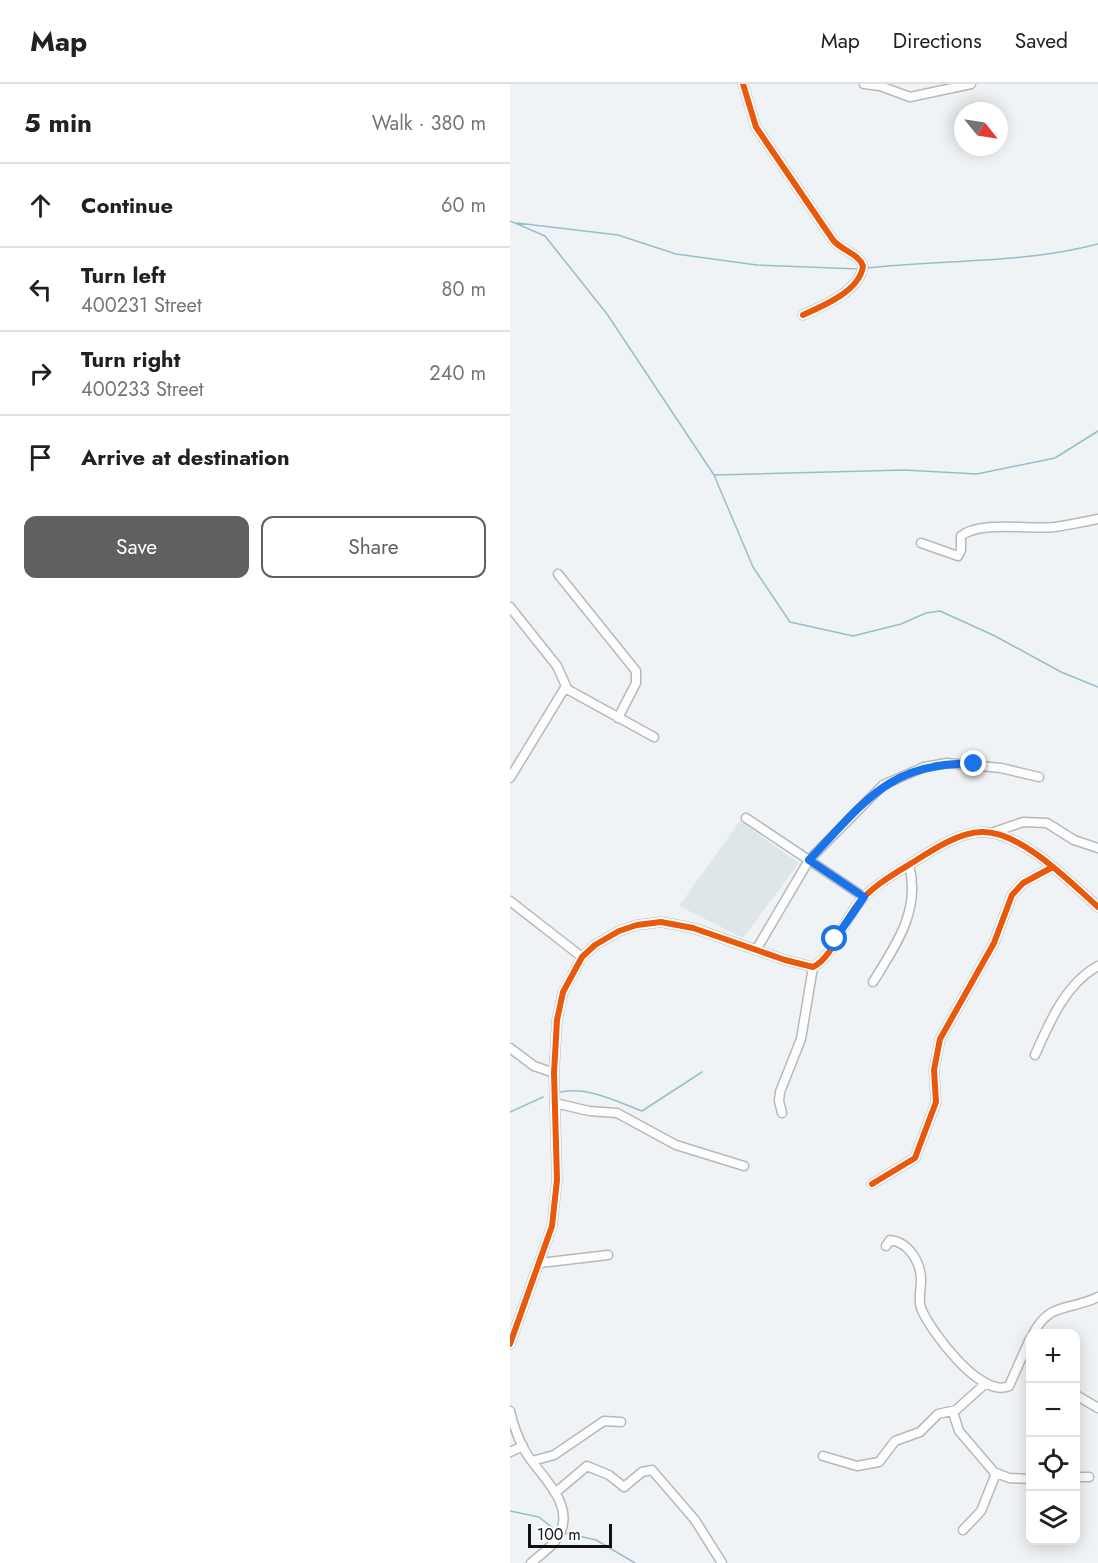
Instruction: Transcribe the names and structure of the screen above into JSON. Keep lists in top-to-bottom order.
{
  "scale_bar": "100 m",
  "north": "bottom right",
  "page": {
    "header": "Map",
    "nav": ["Map", "Directions", "Saved"],
    "heading": ["5 min", "Walk · 380 m"],
    "list": [
      ["Continue", "60 m"],
      ["Turn left", "400231 Street", "80 m"],
      ["Turn right", "400233 Street", "240 m"],
      "Arrive at destination"
    ],
    "buttons": ["Save", "Share"],
    "map_buttons": ["+", "−"],
    "scale": "100 m"
  }
}
